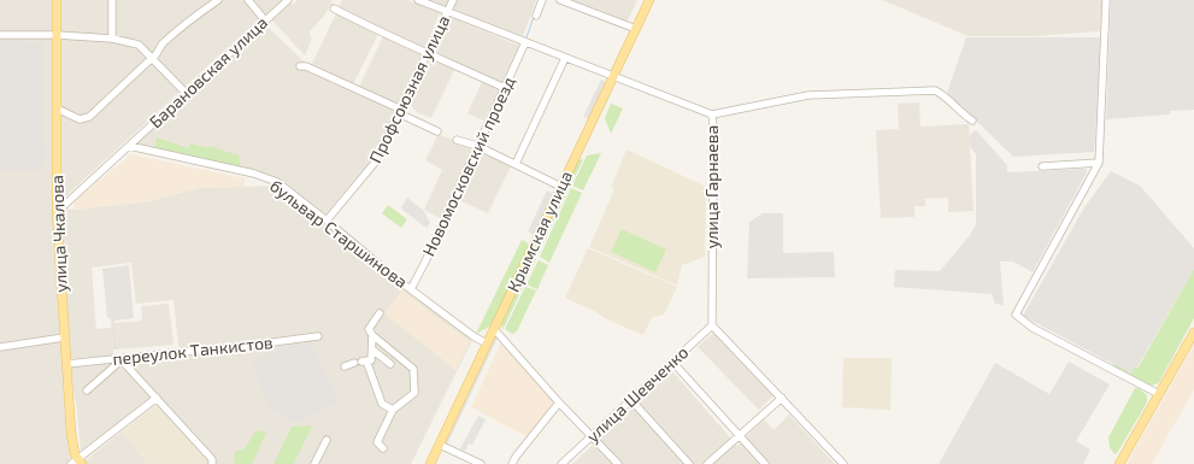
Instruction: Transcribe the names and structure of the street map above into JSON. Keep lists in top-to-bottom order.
{
  "streets": {
    "main road": ["Крымская улица", "улица Чкалова"],
    "street": [
      "Барановская улица",
      "Профсоюзная улица",
      "Новомосковский проезд",
      "улица Гарнаева",
      "бульвар Старшинова",
      "переулок Танкистов",
      "улица Шевченко"
    ]
  },
  "crossings": [
    ["Барановская улица", "бульвар Старшинова"],
    ["Профсоюзная улица", "улица Гарнаева"],
    ["Профсоюзная улица", "бульвар Старшинова"],
    ["Новомосковский проезд", "улица Гарнаева"],
    ["Новомосковский проезд", "бульвар Старшинова"],
    ["улица Гарнаева", "Крымская улица"],
    ["улица Гарнаева", "улица Шевченко"],
    ["Крымская улица", "бульвар Старшинова"],
    ["улица Чкалова", "переулок Танкистов"]
  ]
}
